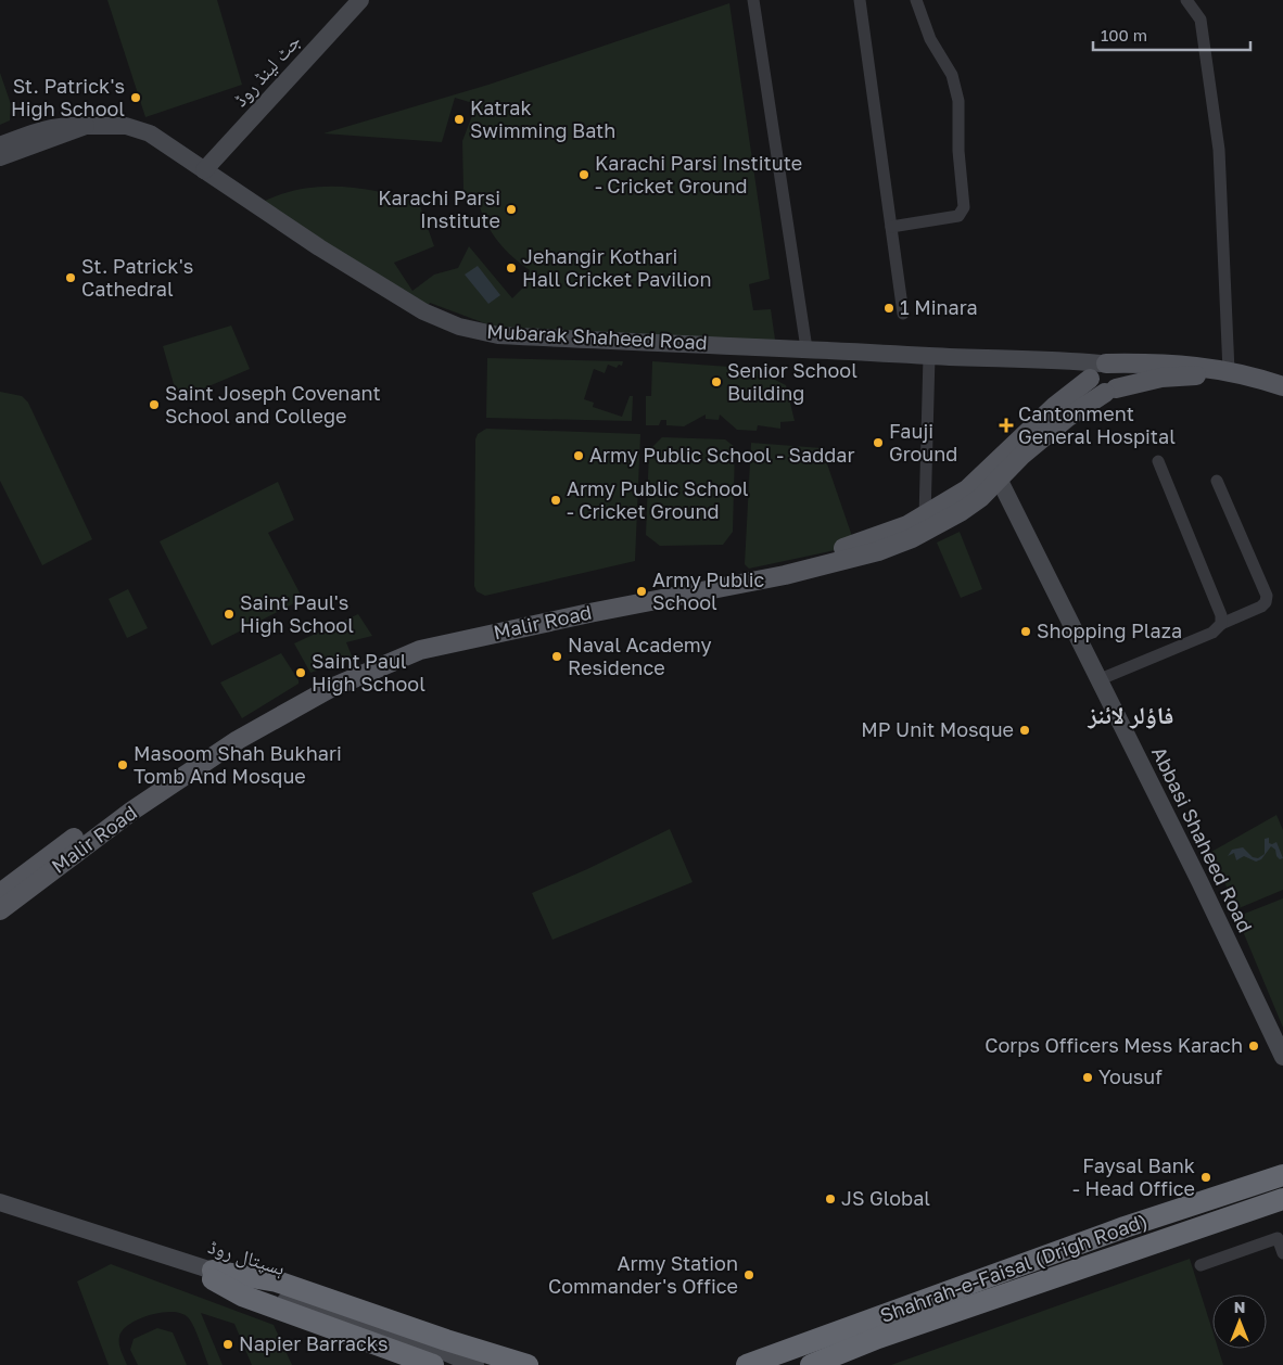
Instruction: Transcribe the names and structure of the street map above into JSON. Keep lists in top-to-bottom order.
{
  "streets": {
    "highway": ["Shahrah-e-Faisal (Drigh Road)"],
    "main road": ["Malir Road"],
    "street": [
      "جٹ لینڈ روڈ",
      "Mubarak Shaheed Road",
      "Abbasi Shaheed Road",
      "ہسپتال روڈ"
    ]
  },
  "crossings": [
    ["جٹ لینڈ روڈ", "Mubarak Shaheed Road"],
    ["Mubarak Shaheed Road", "Malir Road"],
    ["Malir Road", "Abbasi Shaheed Road"]
  ],
  "districts": ["فاؤلر لائنز"],
  "places": {
    "other": [
      "St. Patrick's High School",
      "Katrak Swimming Bath",
      "Karachi Parsi Institute - Cricket Ground",
      "Karachi Parsi Institute",
      "Jehangir Kothari Hall Cricket Pavilion",
      "St. Patrick's Cathedral",
      "1 Minara",
      "Senior School Building",
      "Saint Joseph Covenant School and College",
      "Fauji Ground",
      "Army Public School - Saddar",
      "Army Public School - Cricket Ground",
      "Army Public School",
      "Saint Paul's High School",
      "Shopping Plaza",
      "Naval Academy Residence",
      "Saint Paul High School",
      "MP Unit Mosque",
      "Masoom Shah Bukhari Tomb And Mosque",
      "Corps Officers Mess Karach",
      "Yousuf",
      "Faysal Bank - Head Office",
      "JS Global",
      "Army Station Commander's Office",
      "Napier Barracks"
    ],
    "health": ["Cantonment General Hospital"]
  },
  "scale_bar": "100 m",
  "north": "top"
}
